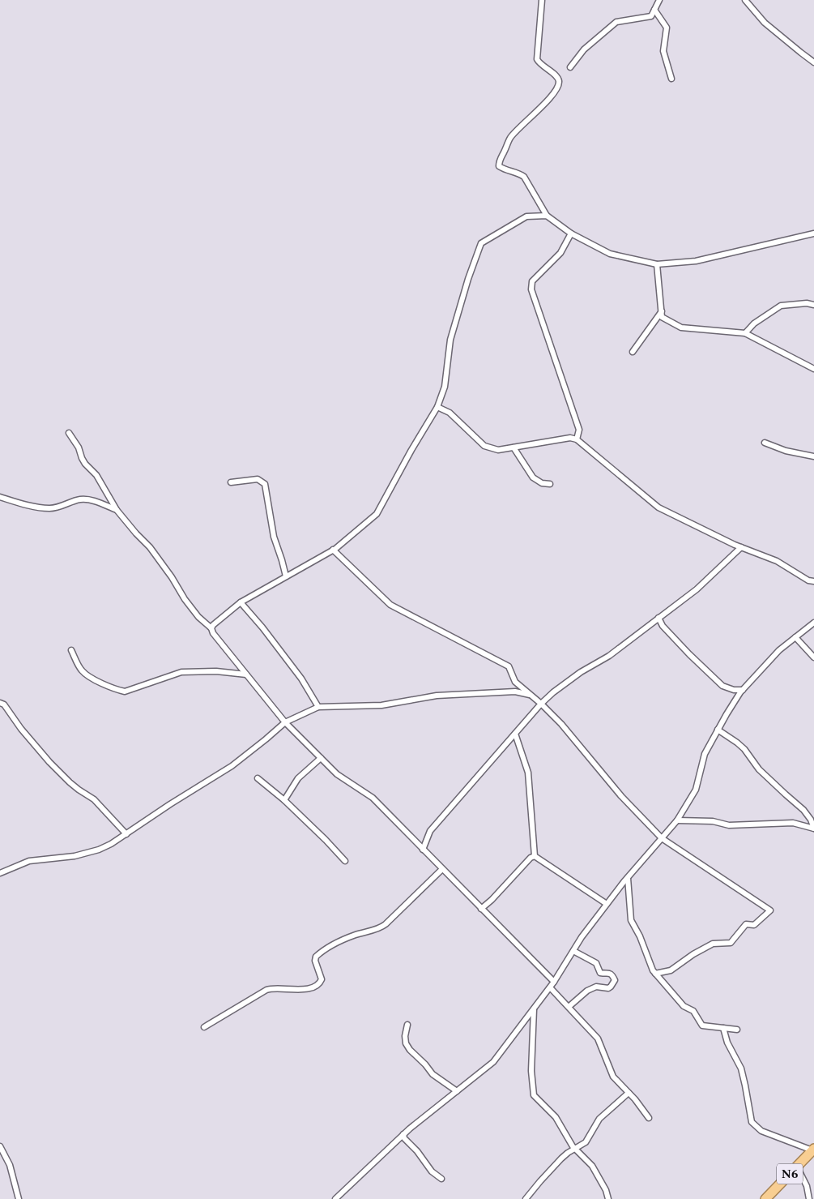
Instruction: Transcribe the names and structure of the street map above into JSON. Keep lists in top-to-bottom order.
{
  "streets": {
    "highway": ["N6"]
  }
}
